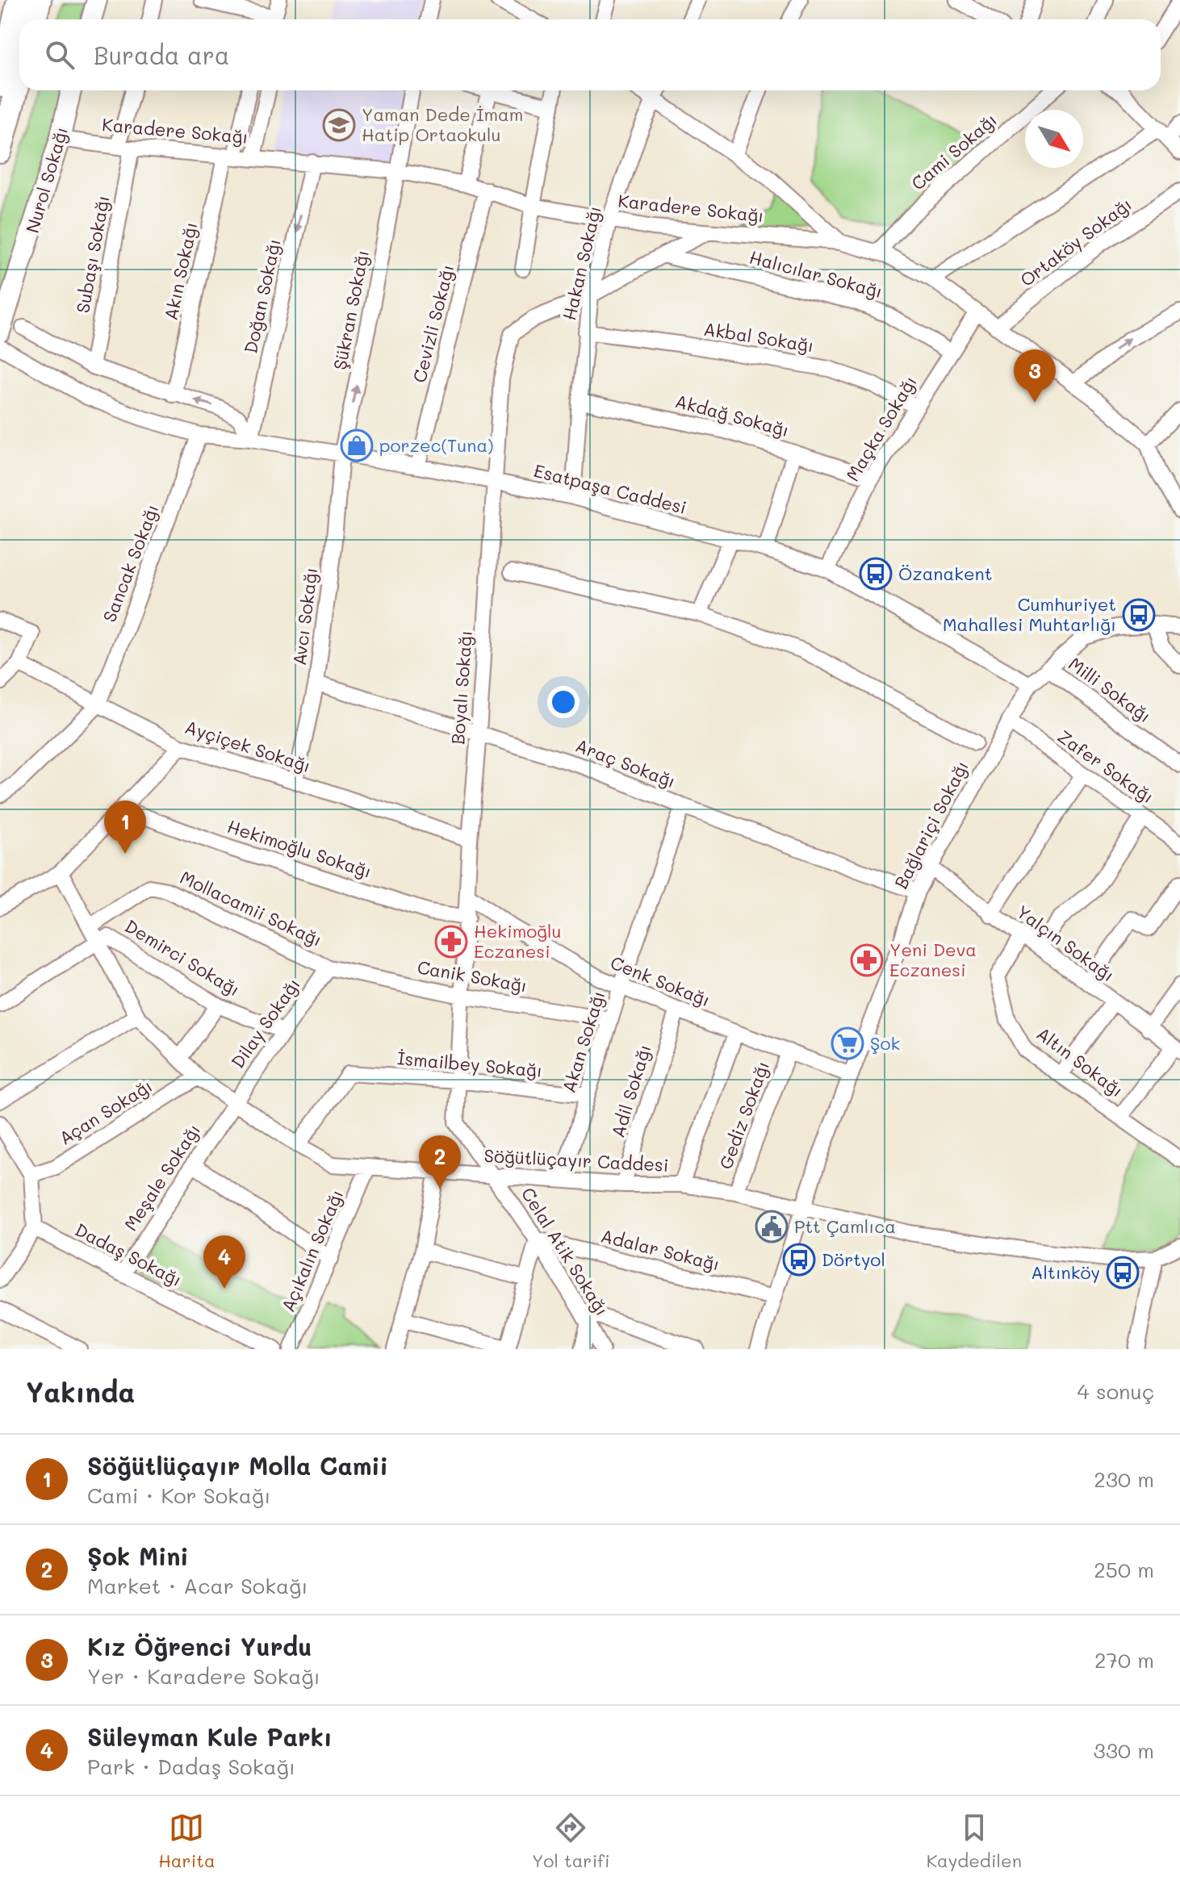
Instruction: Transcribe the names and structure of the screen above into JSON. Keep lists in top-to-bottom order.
{
  "streets": {
    "main road": ["Nurol Sokağı"],
    "street": [
      "Karadere Sokağı",
      "Cami Sokağı",
      "Ortaköy Sokağı",
      "Subaşı Sokağı",
      "Hakan Sokağı",
      "Akın Sokağı",
      "Halıcılar Sokağı",
      "Doğan Sokağı",
      "Şükran Sokağı",
      "Cevizli Sokağı",
      "Akbal Sokağı",
      "Akdağ Sokağı",
      "Maçka Sokağı",
      "Esatpaşa Caddesi",
      "Sancak Sokağı",
      "Avcı Sokağı",
      "Boyalı Sokağı",
      "Milli Sokağı",
      "Ayçiçek Sokağı",
      "Araç Sokağı",
      "Zafer Sokağı",
      "Bağlariçi Sokağı",
      "Hekimoğlu Sokağı",
      "Mollacamii Sokağı",
      "Yalçın Sokağı",
      "Demirci Sokağı",
      "Canik Sokağı",
      "Cenk Sokağı",
      "Dilay Sokağı",
      "Akan Sokağı",
      "Altın Sokağı",
      "İsmailbey Sokağı",
      "Adil Sokağı",
      "Açan Sokağı",
      "Gediz Sokağı",
      "Söğütlüçayır Caddesi",
      "Meşale Sokağı",
      "Adalar Sokağı",
      "Açıkalın Sokağı",
      "Celal Atik Sokağı",
      "Dadaş Sokağı"
    ]
  },
  "crossings": [
    ["Karadere Sokağı", "Cami Sokağı"],
    ["Karadere Sokağı", "Nurol Sokağı"],
    ["Karadere Sokağı", "Ortaköy Sokağı"],
    ["Karadere Sokağı", "Subaşı Sokağı"],
    ["Karadere Sokağı", "Hakan Sokağı"],
    ["Karadere Sokağı", "Akın Sokağı"],
    ["Karadere Sokağı", "Doğan Sokağı"],
    ["Karadere Sokağı", "Şükran Sokağı"],
    ["Karadere Sokağı", "Cevizli Sokağı"],
    ["Karadere Sokağı", "Maçka Sokağı"],
    ["Hakan Sokağı", "Akbal Sokağı"],
    ["Hakan Sokağı", "Akdağ Sokağı"],
    ["Hakan Sokağı", "Esatpaşa Caddesi"],
    ["Hakan Sokağı", "Boyalı Sokağı"],
    ["Halıcılar Sokağı", "Maçka Sokağı"],
    ["Doğan Sokağı", "Esatpaşa Caddesi"],
    ["Şükran Sokağı", "Esatpaşa Caddesi"],
    ["Şükran Sokağı", "Avcı Sokağı"],
    ["Cevizli Sokağı", "Esatpaşa Caddesi"],
    ["Akbal Sokağı", "Maçka Sokağı"],
    ["Akdağ Sokağı", "Maçka Sokağı"],
    ["Maçka Sokağı", "Esatpaşa Caddesi"],
    ["Esatpaşa Caddesi", "Sancak Sokağı"],
    ["Esatpaşa Caddesi", "Avcı Sokağı"],
    ["Esatpaşa Caddesi", "Boyalı Sokağı"],
    ["Esatpaşa Caddesi", "Bağlariçi Sokağı"],
    ["Sancak Sokağı", "Ayçiçek Sokağı"],
    ["Avcı Sokağı", "Ayçiçek Sokağı"],
    ["Avcı Sokağı", "Araç Sokağı"],
    ["Boyalı Sokağı", "Ayçiçek Sokağı"],
    ["Boyalı Sokağı", "Araç Sokağı"],
    ["Boyalı Sokağı", "Cenk Sokağı"],
    ["Araç Sokağı", "Bağlariçi Sokağı"],
    ["Araç Sokağı", "Akan Sokağı"],
    ["Zafer Sokağı", "Bağlariçi Sokağı"],
    ["Bağlariçi Sokağı", "Yalçın Sokağı"],
    ["Bağlariçi Sokağı", "Cenk Sokağı"],
    ["Bağlariçi Sokağı", "Söğütlüçayır Caddesi"],
    ["Bağlariçi Sokağı", "Adalar Sokağı"],
    ["Mollacamii Sokağı", "Canik Sokağı"],
    ["Mollacamii Sokağı", "Dilay Sokağı"],
    ["Mollacamii Sokağı", "Söğütlüçayır Caddesi"],
    ["Yalçın Sokağı", "Altın Sokağı"],
    ["Demirci Sokağı", "Dilay Sokağı"],
    ["Demirci Sokağı", "Söğütlüçayır Caddesi"],
    ["Canik Sokağı", "Dilay Sokağı"],
    ["Canik Sokağı", "Akan Sokağı"],
    ["Cenk Sokağı", "Akan Sokağı"],
    ["Cenk Sokağı", "Adil Sokağı"],
    ["Cenk Sokağı", "Gediz Sokağı"],
    ["Dilay Sokağı", "Söğütlüçayır Caddesi"],
    ["Dilay Sokağı", "Meşale Sokağı"],
    ["Akan Sokağı", "İsmailbey Sokağı"],
    ["Akan Sokağı", "Söğütlüçayır Caddesi"],
    ["İsmailbey Sokağı", "Söğütlüçayır Caddesi"],
    ["Adil Sokağı", "Söğütlüçayır Caddesi"],
    ["Açan Sokağı", "Söğütlüçayır Caddesi"],
    ["Gediz Sokağı", "Söğütlüçayır Caddesi"],
    ["Söğütlüçayır Caddesi", "Meşale Sokağı"],
    ["Söğütlüçayır Caddesi", "Açıkalın Sokağı"],
    ["Söğütlüçayır Caddesi", "Celal Atik Sokağı"],
    ["Meşale Sokağı", "Dadaş Sokağı"],
    ["Adalar Sokağı", "Celal Atik Sokağı"]
  ],
  "one_way": ["Doğan Sokağı", "Şükran Sokağı"],
  "places": {
    "school or university": ["Yaman Dede İmam Hatip Ortaokulu"],
    "shop": ["porzec(Tuna)"],
    "bus stop": [
      "Özanakent",
      "Cumhuriyet Mahallesi Muhtarlığı",
      "Dörtyol",
      "Altınköy"
    ],
    "pharmacy": ["Hekimoğlu Eczanesi", "Yeni Deva Eczanesi"],
    "supermarket": ["Şok"],
    "public building": ["Ptt Çamlıca"]
  },
  "north": "bottom right",
  "page": {
    "search": "Burada ara",
    "pins": [
      "3",
      "1",
      "2",
      "4"
    ],
    "heading": ["Yakında", "4 sonuç"],
    "list": [
      {
        "mark": "1",
        "name": "Söğütlüçayır Molla Camii",
        "note": "Cami · Kor Sokağı",
        "value": "230 m"
      },
      {
        "mark": "2",
        "name": "Şok Mini",
        "note": "Market · Acar Sokağı",
        "value": "250 m"
      },
      {
        "mark": "3",
        "name": "Kız Öğrenci Yurdu",
        "note": "Yer · Karadere Sokağı",
        "value": "270 m"
      },
      {
        "mark": "4",
        "name": "Süleyman Kule Parkı",
        "note": "Park · Dadaş Sokağı",
        "value": "330 m"
      }
    ],
    "nav": ["Harita", "Yol tarifi", "Kaydedilen"]
  }
}
